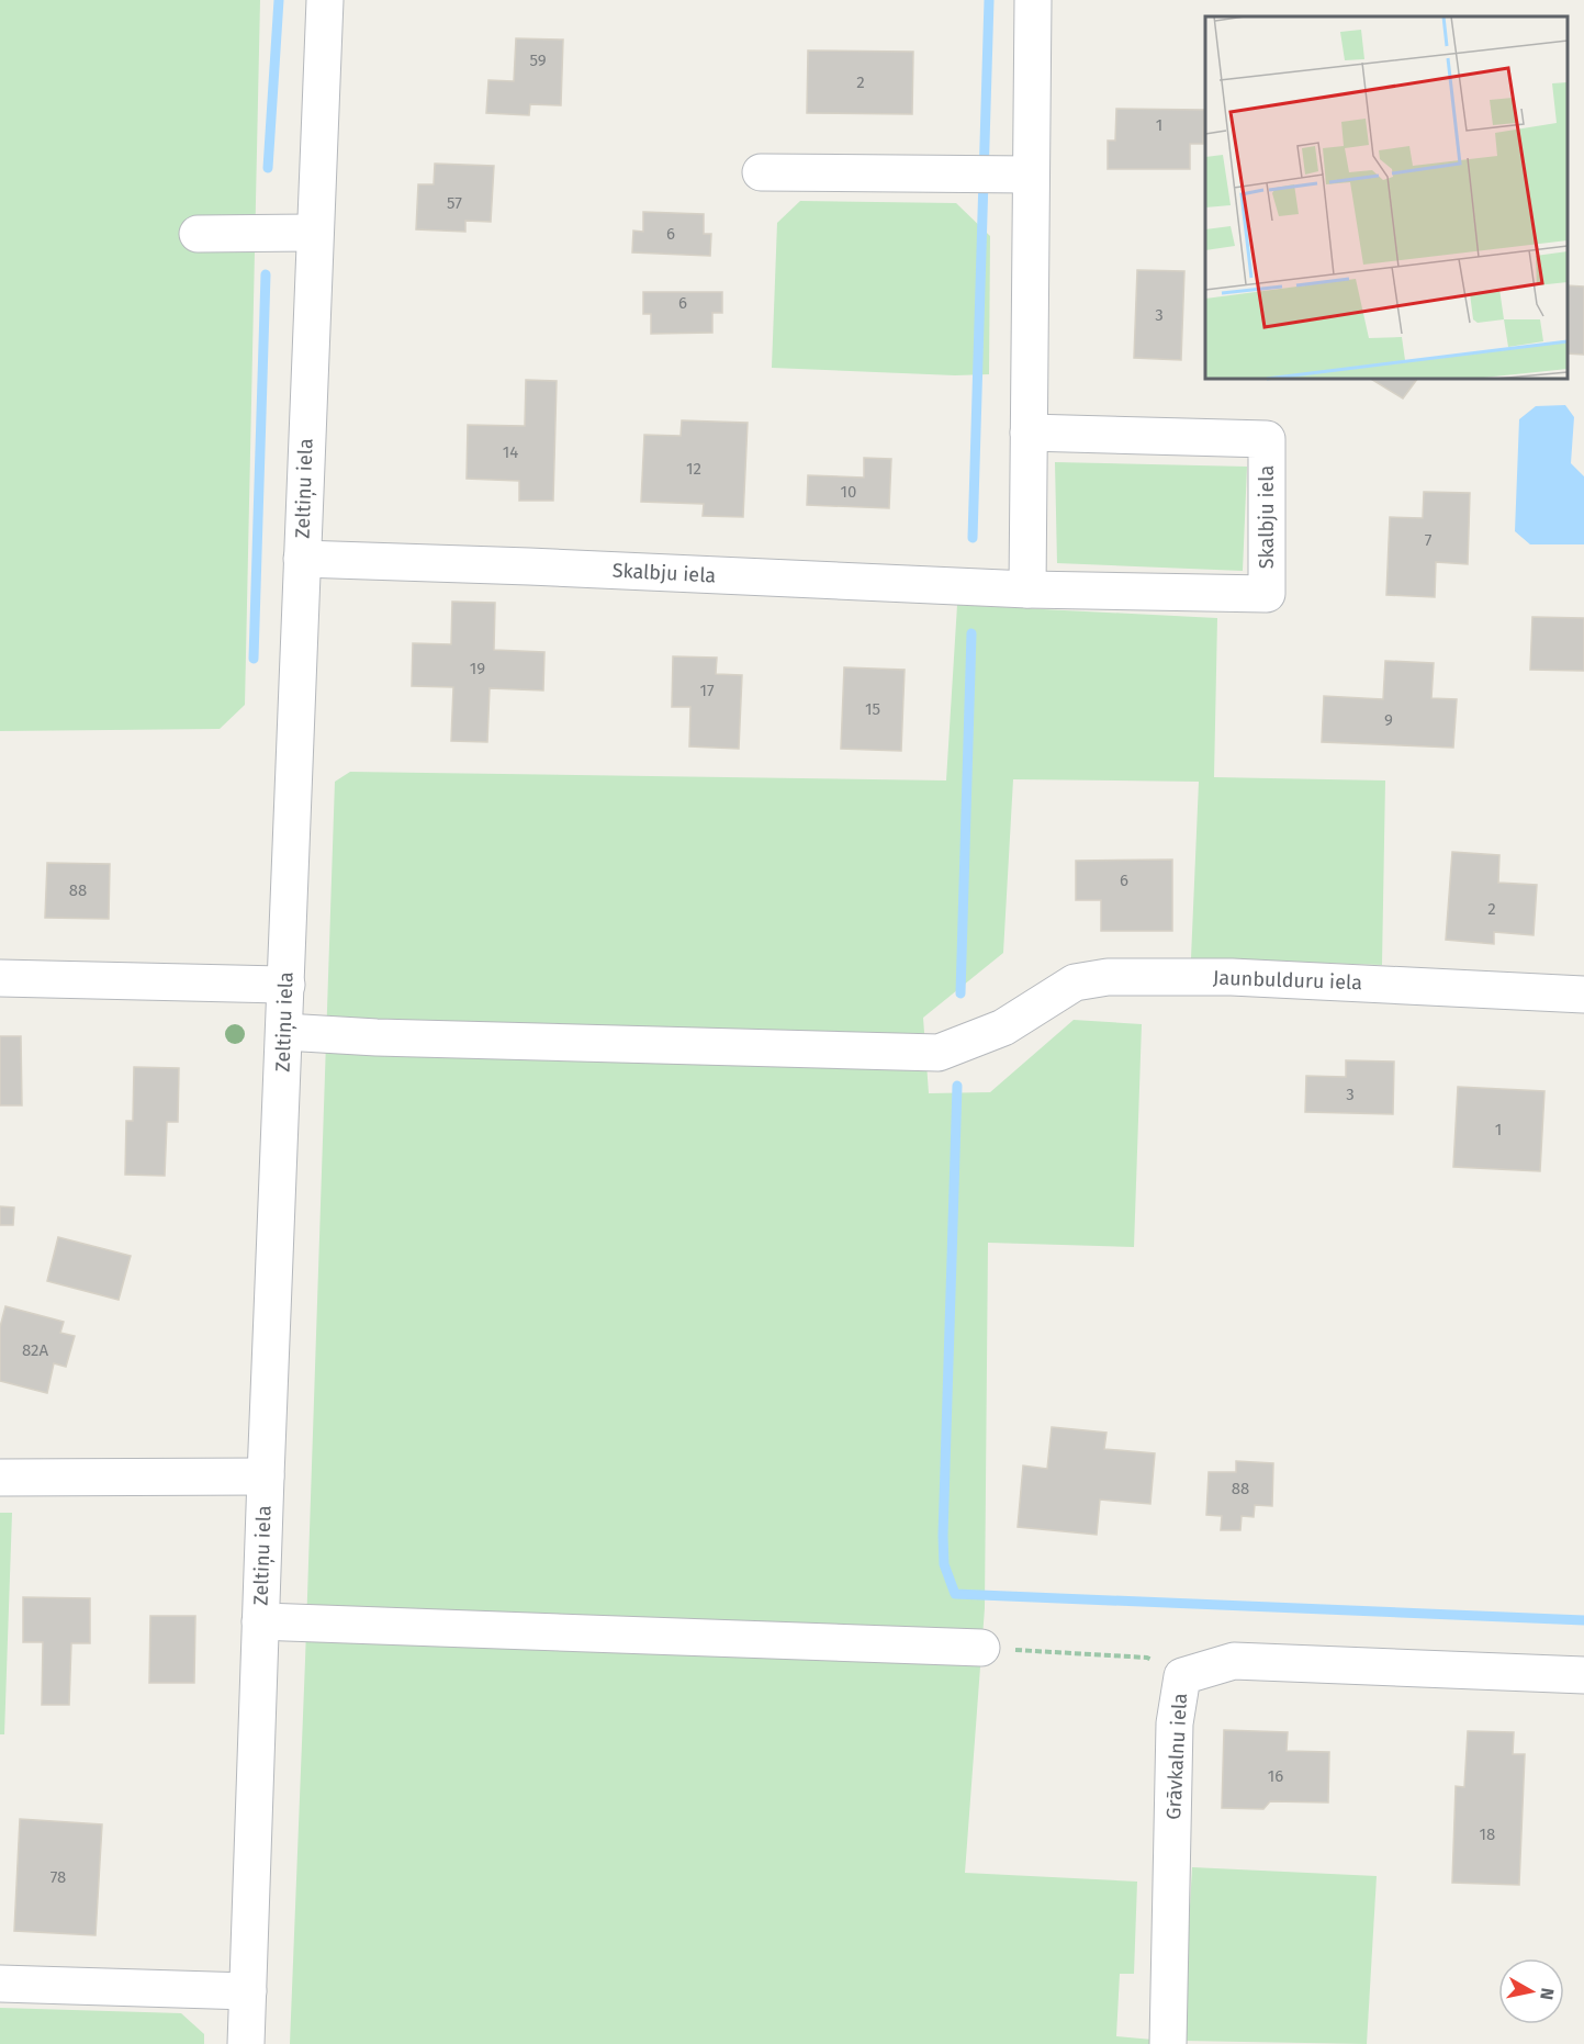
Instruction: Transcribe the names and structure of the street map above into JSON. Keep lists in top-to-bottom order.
{
  "streets": {
    "street": [
      "Zeltiņu iela",
      "Skalbju iela",
      "Jaunbulduru iela",
      "Grāvkalnu iela"
    ]
  },
  "crossings": [
    ["Zeltiņu iela", "Skalbju iela"],
    ["Zeltiņu iela", "Jaunbulduru iela"]
  ],
  "house_numbers": [
    "59",
    "2",
    "1",
    "57",
    "6",
    "6",
    "3",
    "14",
    "12",
    "10",
    "7",
    "19",
    "17",
    "15",
    "9",
    "6",
    "88",
    "2",
    "3",
    "1",
    "82A",
    "88",
    "16",
    "18",
    "78"
  ],
  "north": "right"
}
